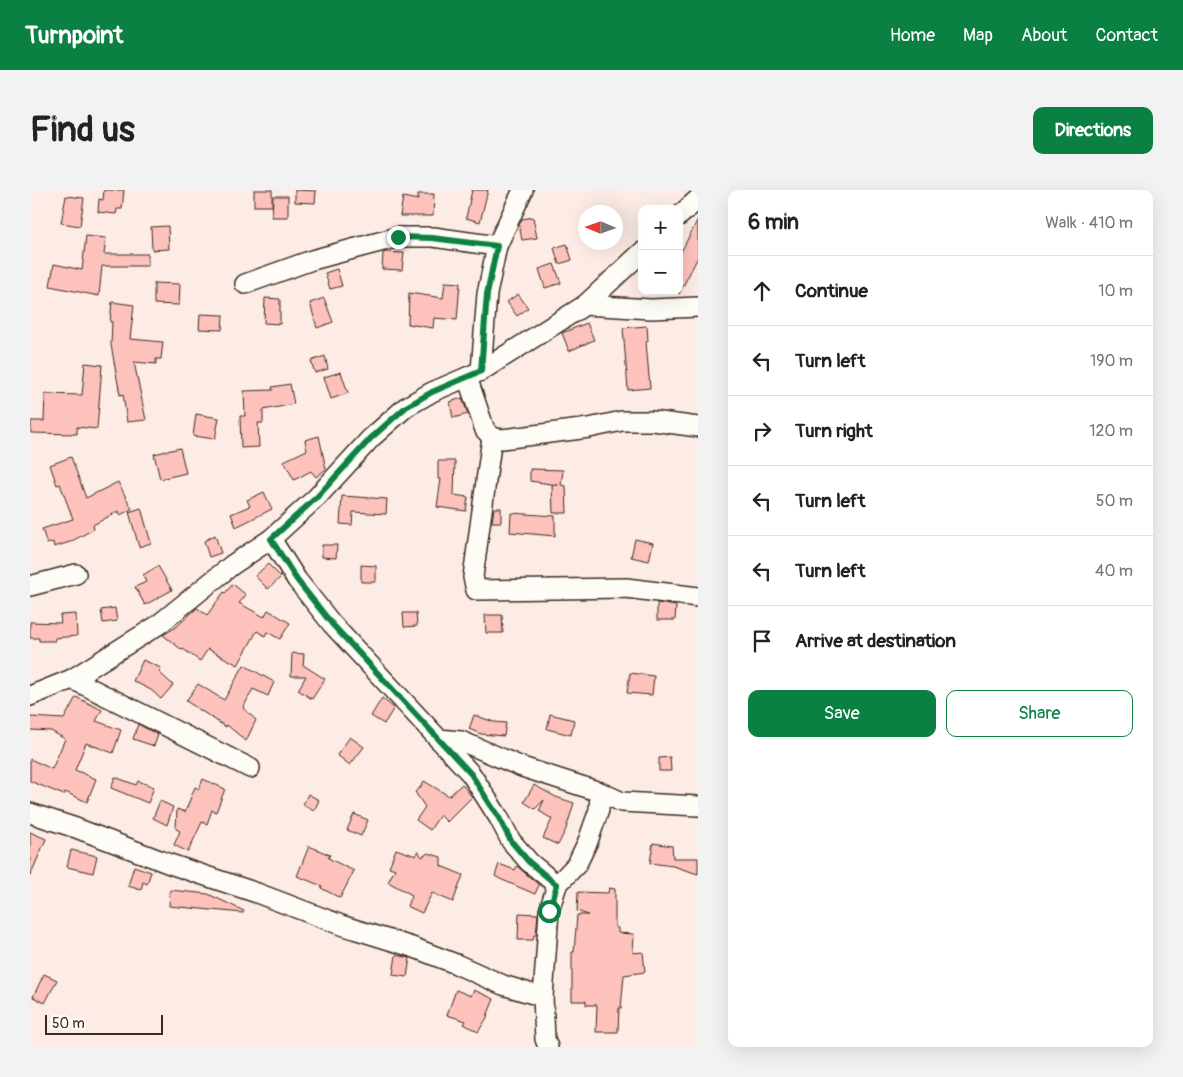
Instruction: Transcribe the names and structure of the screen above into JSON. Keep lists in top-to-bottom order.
{
  "scale_bar": "50 m",
  "north": "left",
  "page": {
    "header": "Turnpoint",
    "nav": [
      "Home",
      "Map",
      "About",
      "Contact"
    ],
    "buttons": [
      "Directions",
      ["Save", "Share"]
    ],
    "title": "Find us",
    "heading": ["6 min", "Walk · 410 m"],
    "map_buttons": ["+", "−"],
    "list": [
      ["Continue", "10 m"],
      ["Turn left", "190 m"],
      ["Turn right", "120 m"],
      ["Turn left", "50 m"],
      ["Turn left", "40 m"],
      "Arrive at destination"
    ],
    "scale": "50 m"
  }
}
